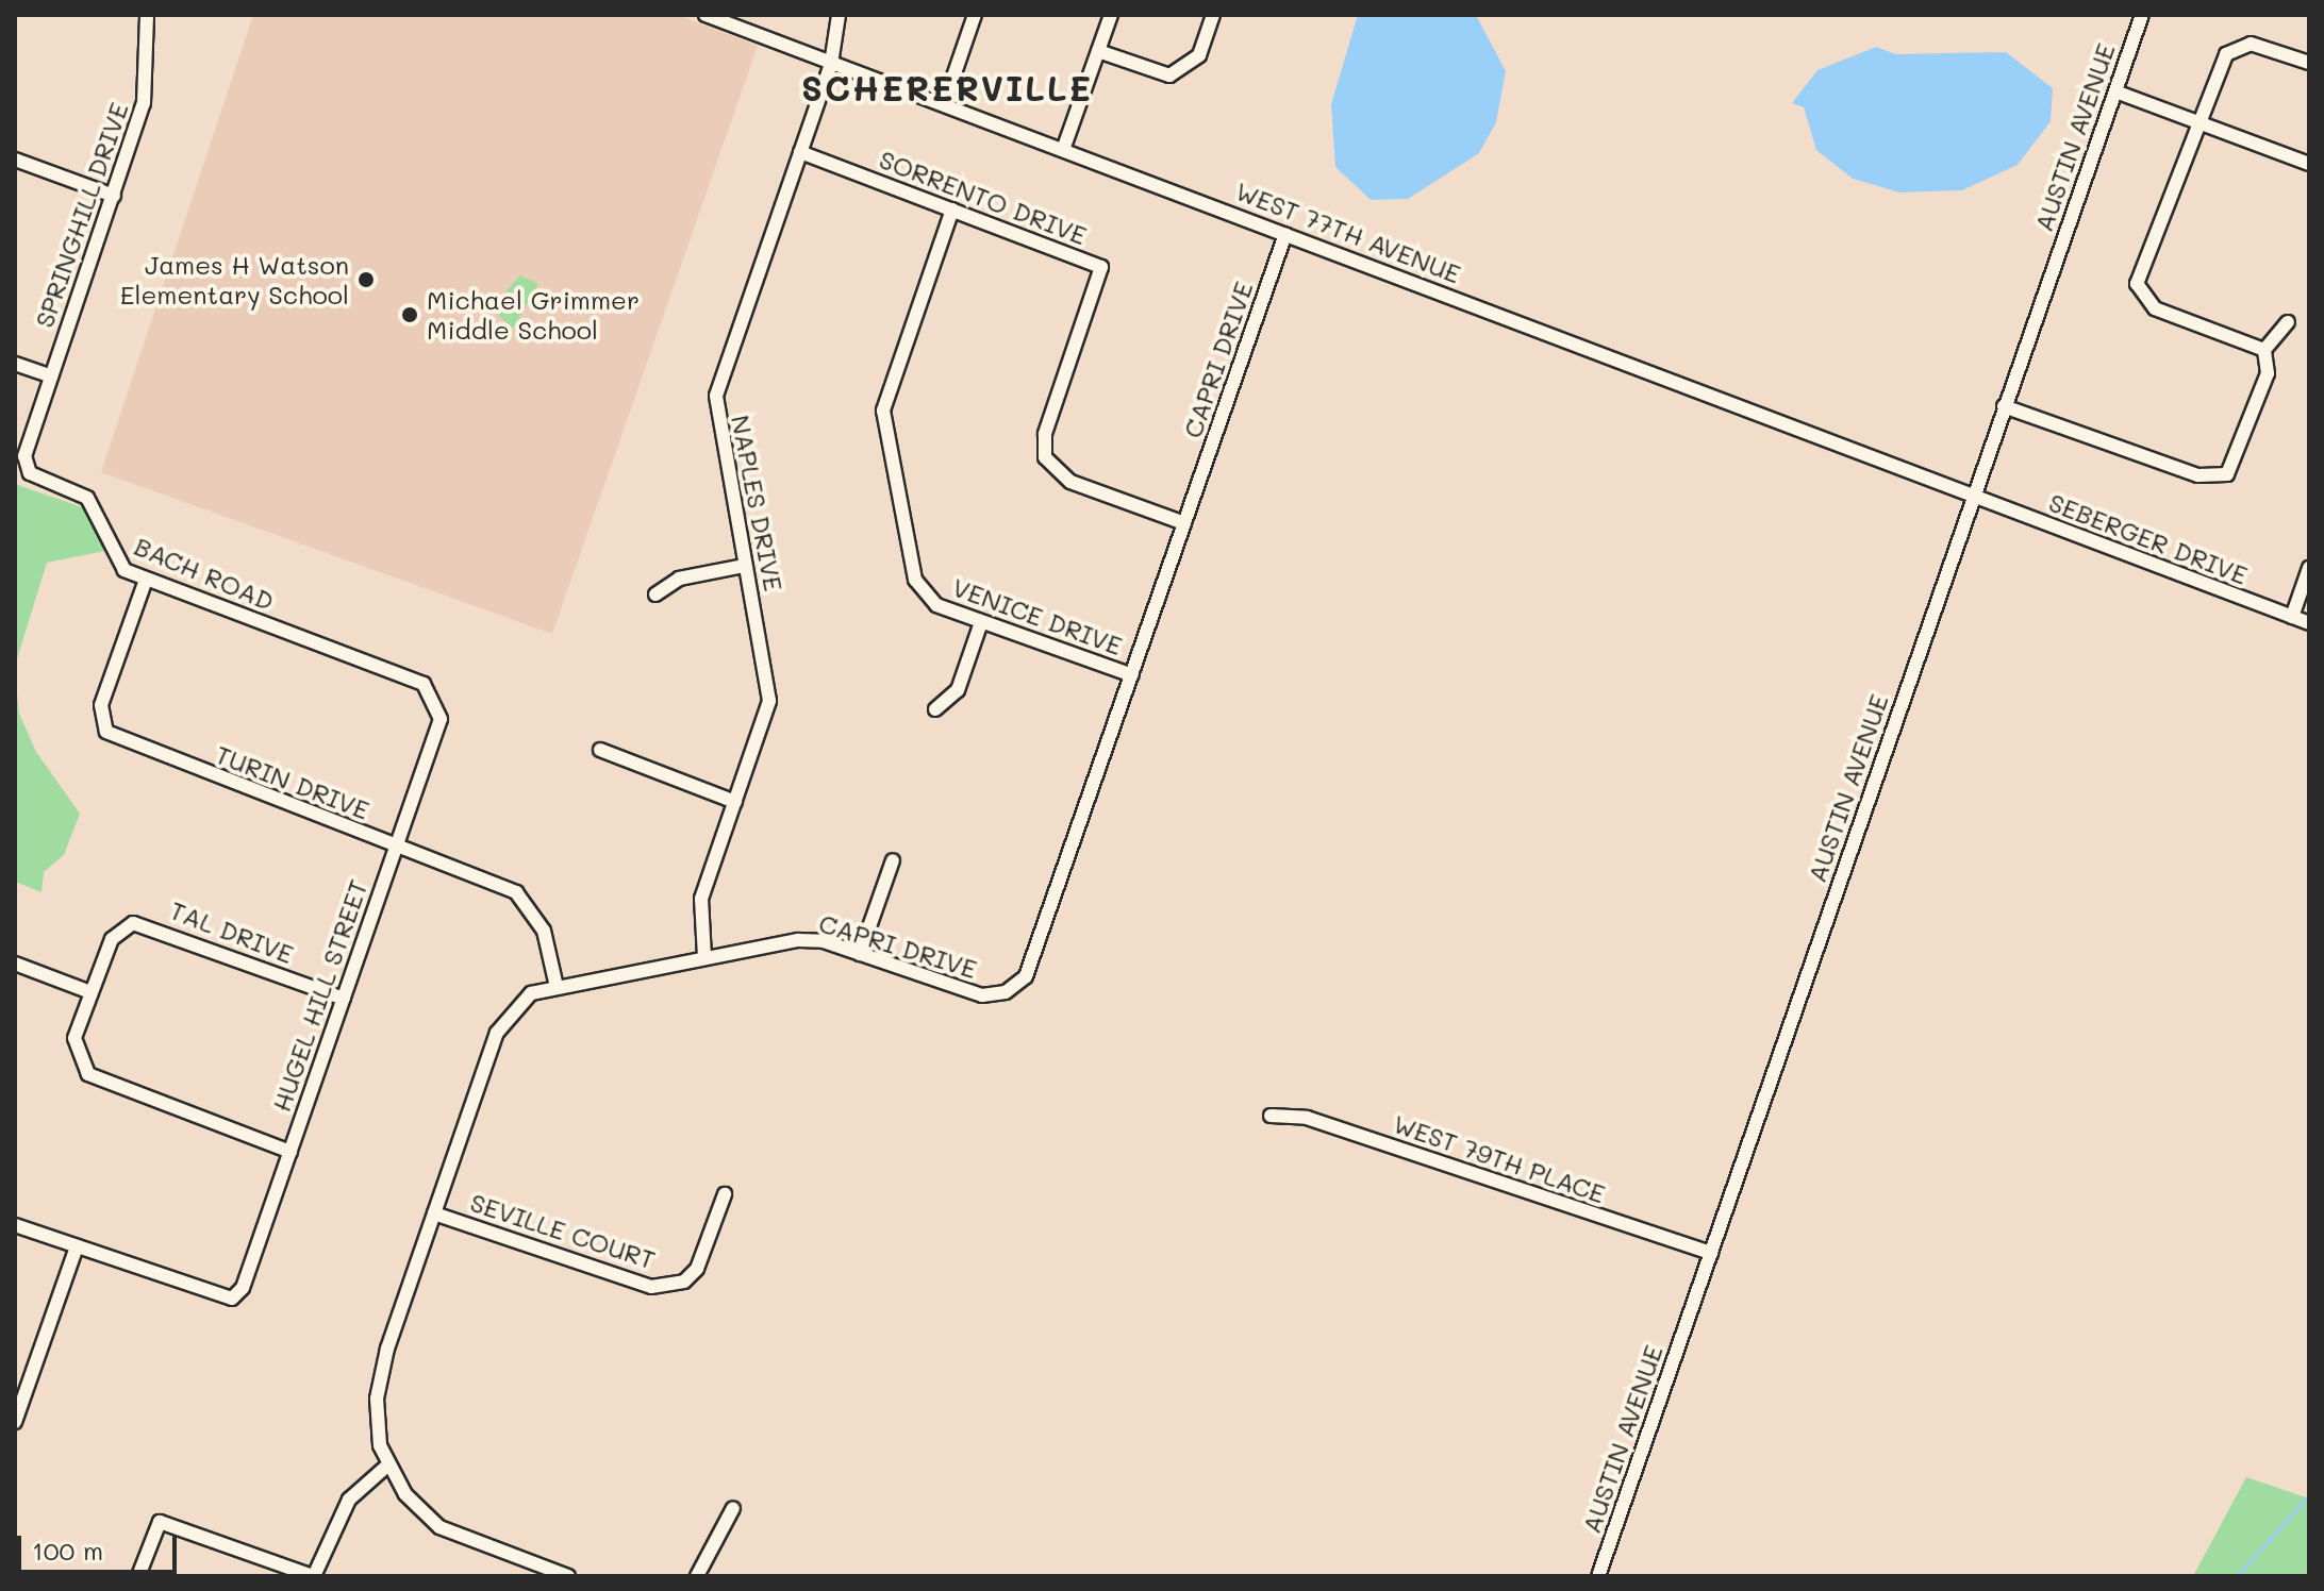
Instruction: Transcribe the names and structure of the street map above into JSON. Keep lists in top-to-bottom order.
{
  "streets": {
    "street": [
      "AUSTIN AVENUE",
      "SORRENTO DRIVE",
      "SPRINGHILL DRIVE",
      "WEST 77TH AVENUE",
      "CAPRI DRIVE",
      "NAPLES DRIVE",
      "SEBERGER DRIVE",
      "BACH ROAD",
      "VENICE DRIVE",
      "TURIN DRIVE",
      "TAL DRIVE",
      "HUGEL HILL STREET",
      "WEST 79TH PLACE",
      "SEVILLE COURT"
    ]
  },
  "crossings": [
    ["AUSTIN AVENUE", "WEST 77TH AVENUE"],
    ["AUSTIN AVENUE", "SEBERGER DRIVE"],
    ["AUSTIN AVENUE", "WEST 79TH PLACE"],
    ["SORRENTO DRIVE", "CAPRI DRIVE"],
    ["SORRENTO DRIVE", "NAPLES DRIVE"],
    ["SORRENTO DRIVE", "VENICE DRIVE"],
    ["SPRINGHILL DRIVE", "BACH ROAD"],
    ["WEST 77TH AVENUE", "CAPRI DRIVE"],
    ["WEST 77TH AVENUE", "NAPLES DRIVE"],
    ["WEST 77TH AVENUE", "SEBERGER DRIVE"],
    ["CAPRI DRIVE", "NAPLES DRIVE"],
    ["CAPRI DRIVE", "VENICE DRIVE"],
    ["CAPRI DRIVE", "TURIN DRIVE"],
    ["CAPRI DRIVE", "SEVILLE COURT"],
    ["BACH ROAD", "TURIN DRIVE"],
    ["BACH ROAD", "HUGEL HILL STREET"],
    ["TURIN DRIVE", "HUGEL HILL STREET"],
    ["TAL DRIVE", "HUGEL HILL STREET"]
  ],
  "districts": ["SCHERERVILLE"],
  "places": ["James H Watson Elementary School", "Michael Grimmer Middle School"],
  "scale_bar": "100 m"
}
